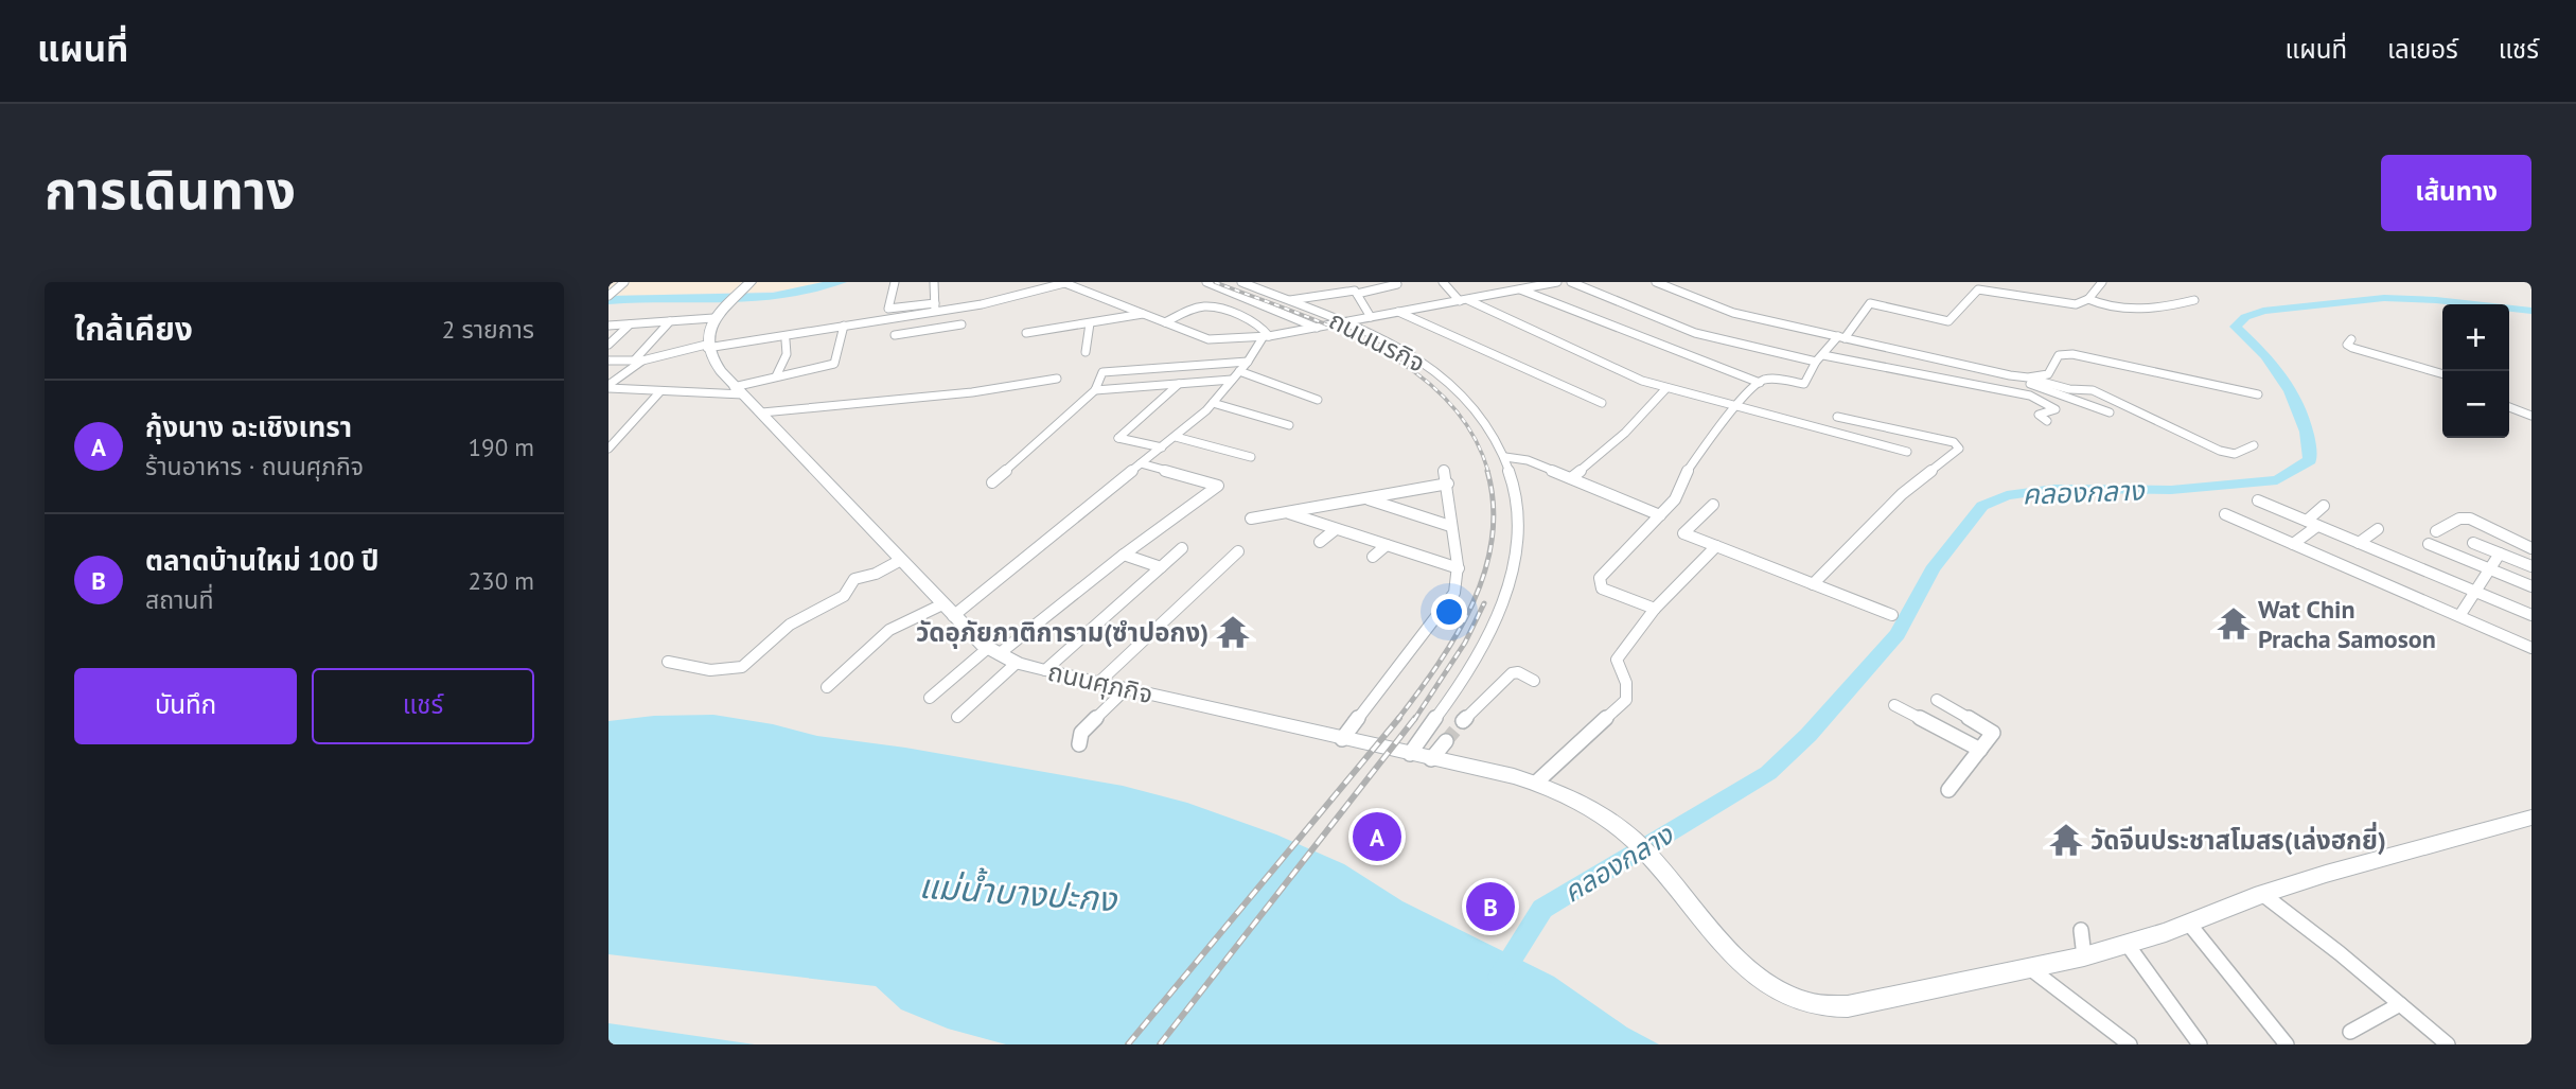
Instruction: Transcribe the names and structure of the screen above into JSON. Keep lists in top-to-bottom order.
{
  "streets": {
    "main road": ["ถนนศุภกิจ"],
    "street": ["ถนนนรกิจ"]
  },
  "crossings": [
    ["ถนนนรกิจ", "ถนนศุภกิจ"]
  ],
  "water": ["คลองกลาง", "แม่น้ำบางปะกง"],
  "places": {
    "temple": ["Wat Chin Pracha Samoson", "วัดอุภัยภาติการาม(ซำปอกง)", "วัดจีนประชาสโมสร(เล่งฮกยี่)"]
  },
  "page": {
    "header": "แผนที่",
    "nav": ["แผนที่", "เลเยอร์", "แชร์"],
    "title": "การเดินทาง",
    "buttons": [
      "เส้นทาง",
      ["บันทึก", "แชร์"]
    ],
    "heading": ["ใกล้เคียง", "2 รายการ"],
    "map_buttons": ["+", "−"],
    "list": [
      {
        "mark": "A",
        "name": "กุ้งนาง ฉะเชิงเทรา",
        "note": "ร้านอาหาร · ถนนศุภกิจ",
        "value": "190 m"
      },
      {
        "mark": "B",
        "name": "ตลาดบ้านใหม่ 100 ปี",
        "note": "สถานที่",
        "value": "230 m"
      }
    ],
    "pins": ["A", "B"]
  }
}
